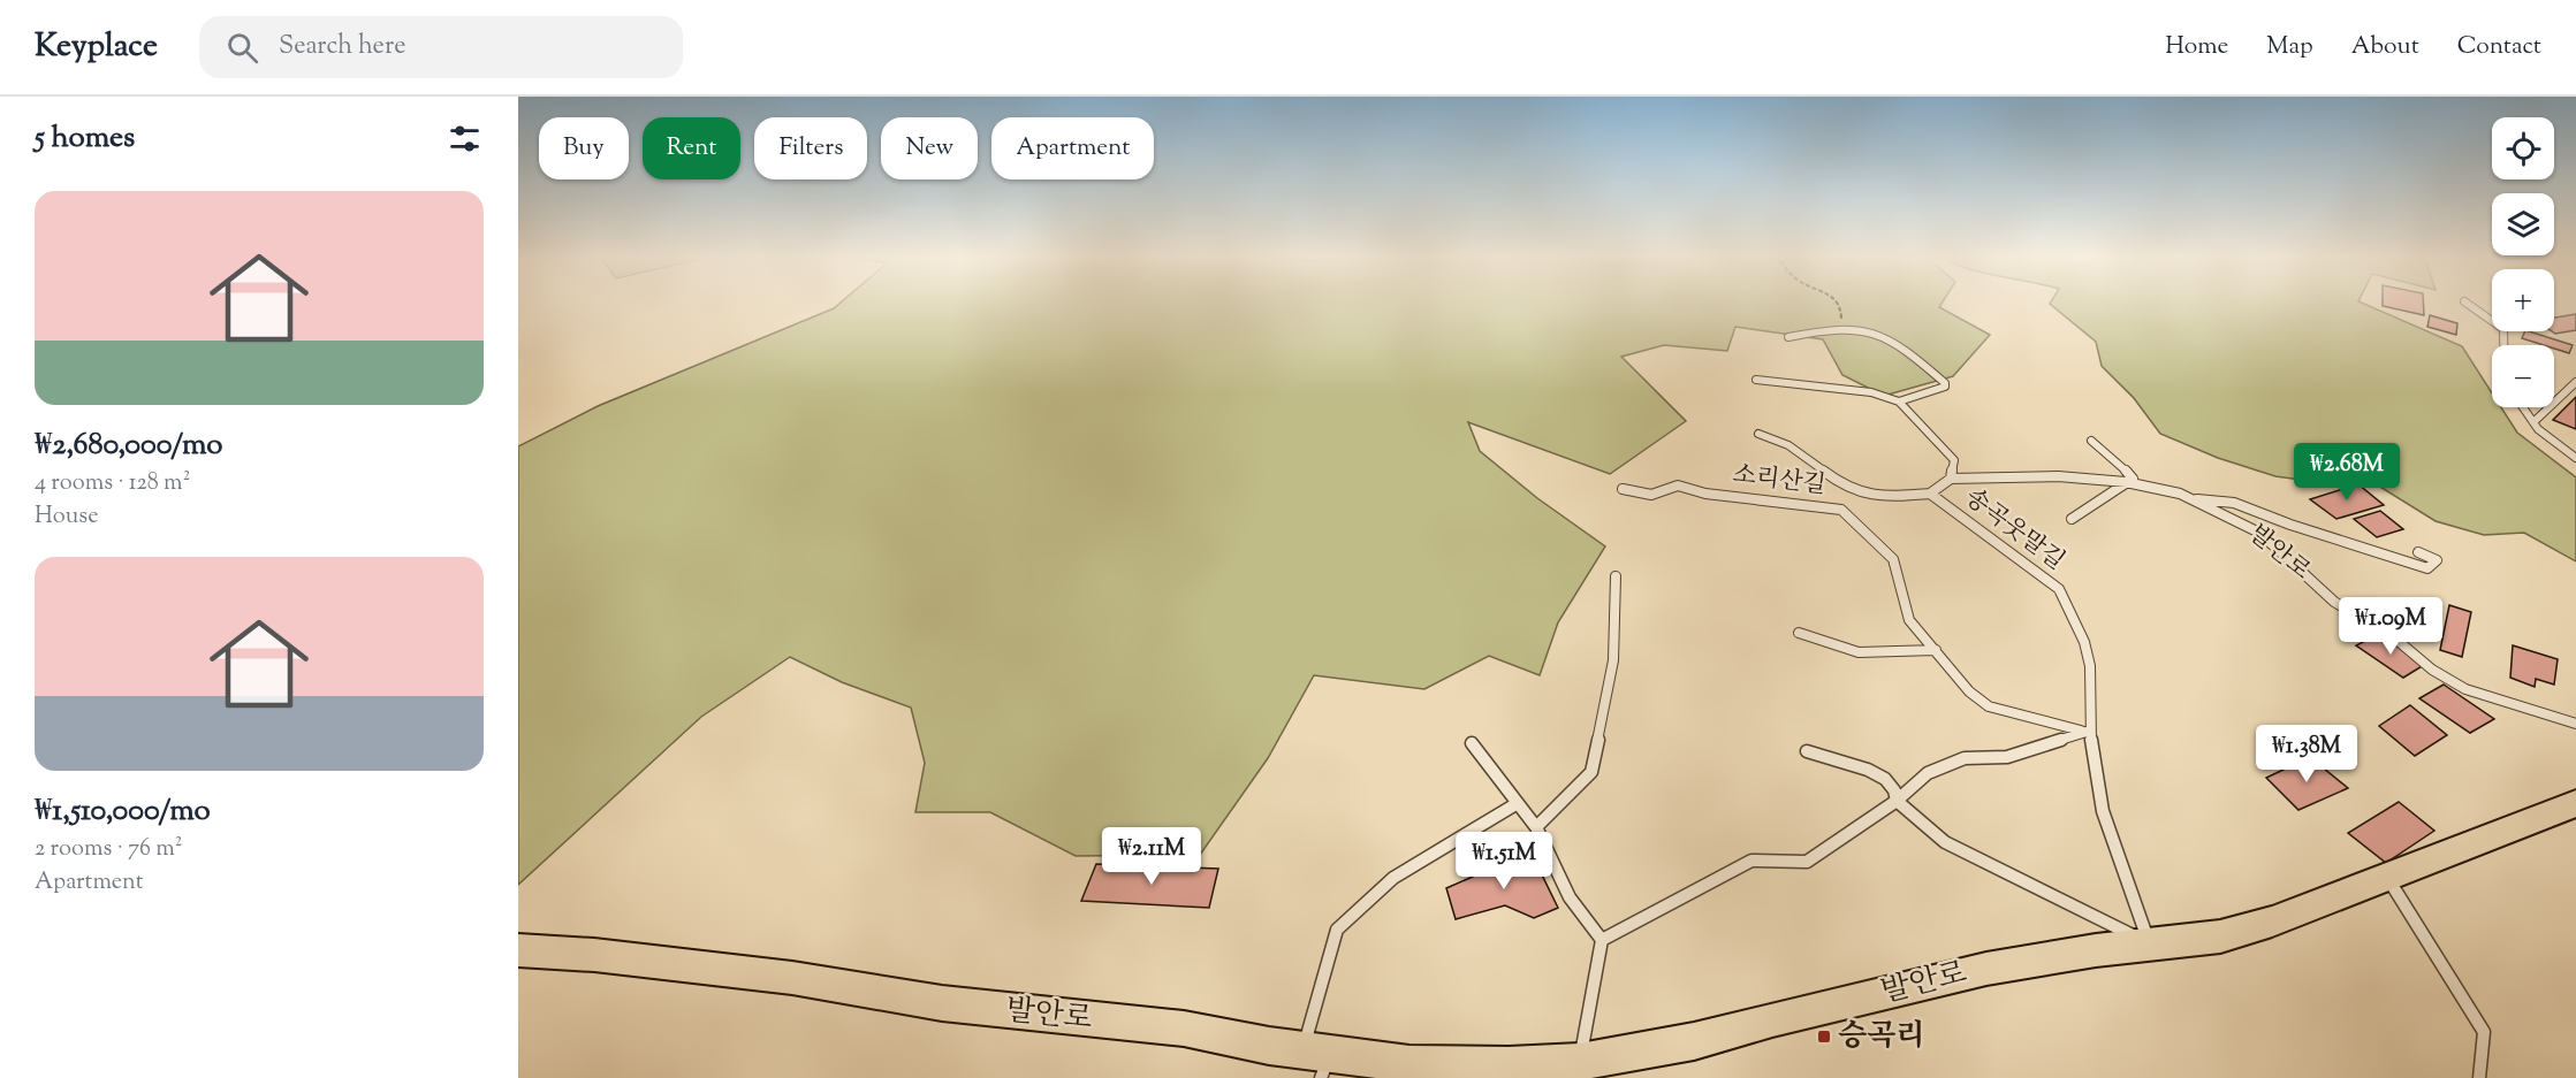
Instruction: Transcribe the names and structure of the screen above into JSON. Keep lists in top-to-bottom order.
{
  "streets": {
    "main road": ["발안로"],
    "lane": ["소리산길", "송곡웃말길"]
  },
  "crossings": [
    ["소리산길", "송곡웃말길"],
    ["송곡웃말길", "발안로"]
  ],
  "places": {
    "transit": ["승곡리"]
  },
  "page": {
    "header": "Keyplace",
    "search": "Search here",
    "nav": [
      "Home",
      "Map",
      "About",
      "Contact"
    ],
    "heading": "5 homes",
    "map_buttons": ["+", "−"],
    "chip": [
      "Buy",
      "Rent",
      "Filters",
      "New",
      "Apartment"
    ],
    "list": [
      {
        "name": "₩2,680,000/mo",
        "note": "4 rooms · 128 m² · House"
      },
      {
        "name": "₩1,510,000/mo",
        "note": "2 rooms · 76 m² · Apartment"
      }
    ],
    "price": [
      "₩2.68M",
      "₩1.09M",
      "₩1.38M",
      "₩2.11M",
      "₩1.51M"
    ]
  }
}
